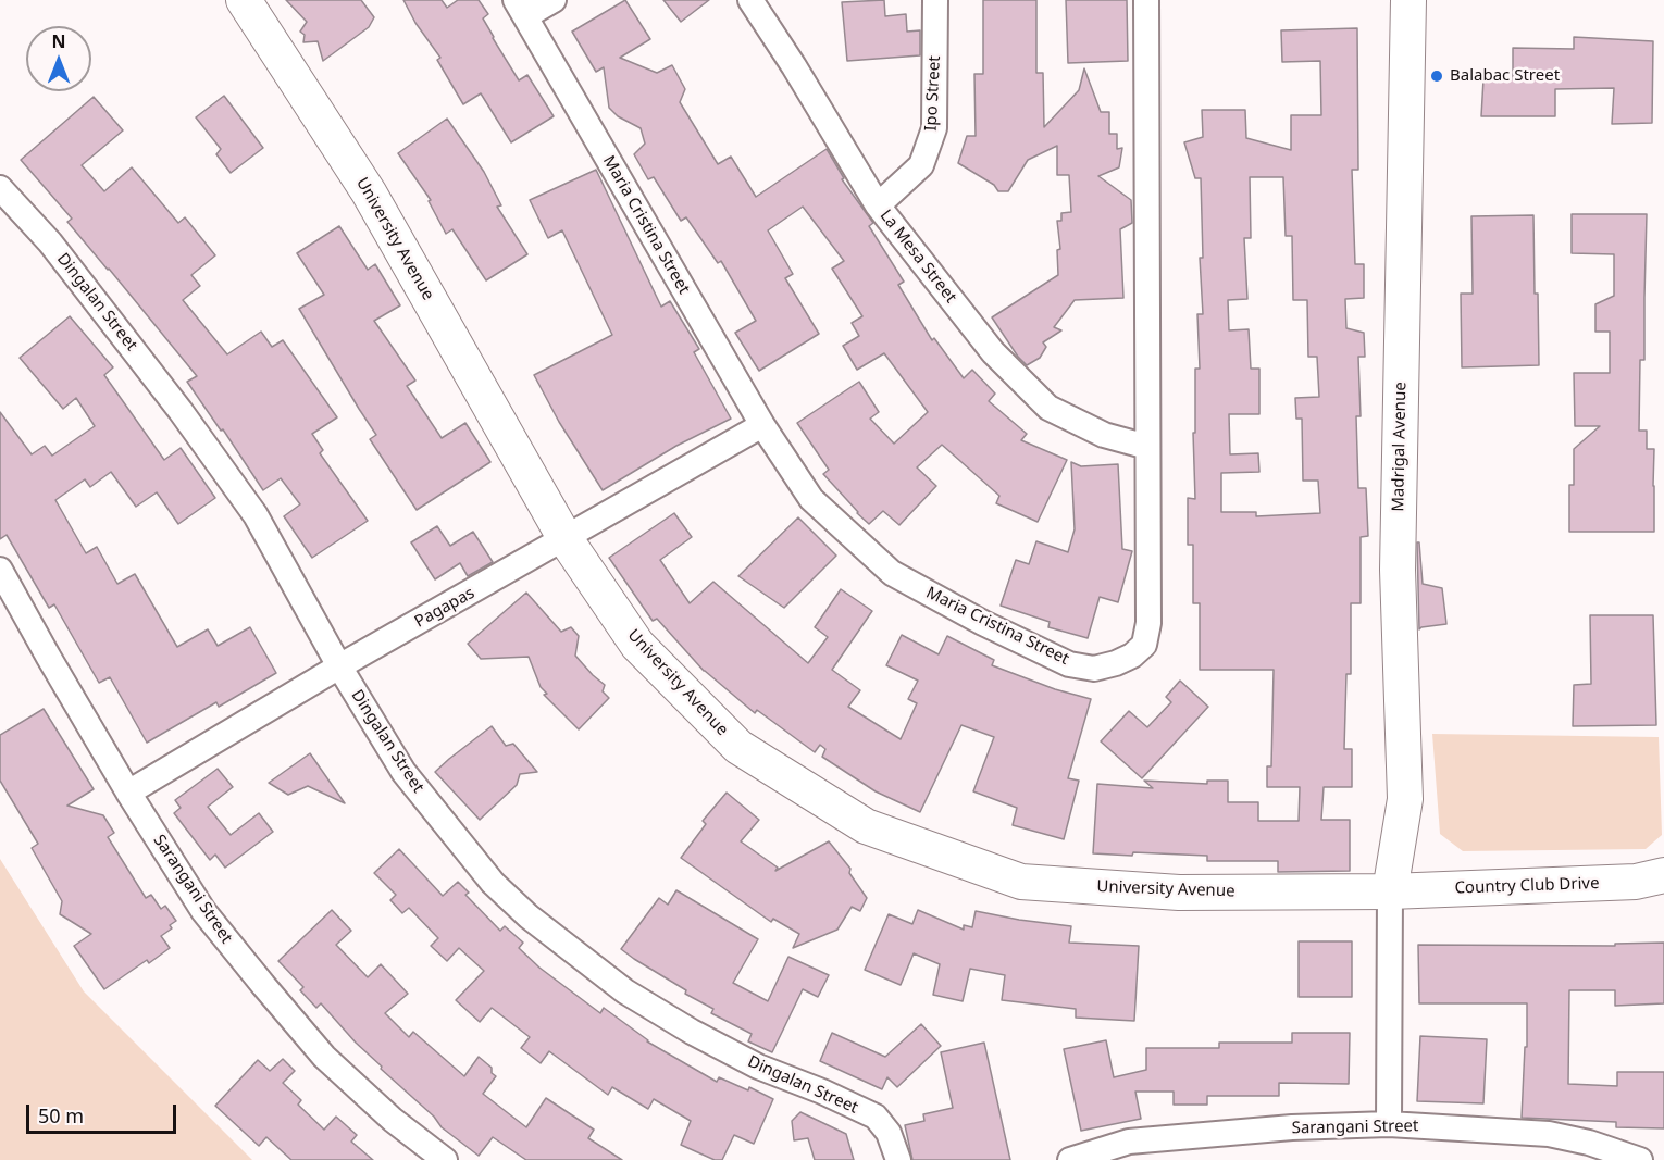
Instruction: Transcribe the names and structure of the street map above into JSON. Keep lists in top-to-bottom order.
{
  "streets": {
    "street": [
      "Ipo Street",
      "Maria Cristina Street",
      "University Avenue",
      "La Mesa Street",
      "Dingalan Street",
      "Madrigal Avenue",
      "Pagapas",
      "Country Club Drive",
      "Sarangani Street"
    ]
  },
  "crossings": [
    ["Ipo Street", "La Mesa Street"],
    ["Maria Cristina Street", "La Mesa Street"],
    ["Maria Cristina Street", "Pagapas"],
    ["University Avenue", "Madrigal Avenue"],
    ["University Avenue", "Pagapas"],
    ["University Avenue", "Country Club Drive"],
    ["Dingalan Street", "Pagapas"],
    ["Madrigal Avenue", "Country Club Drive"],
    ["Pagapas", "Sarangani Street"]
  ],
  "places": ["Balabac Street"],
  "scale_bar": "50 m",
  "north": "top"
}
